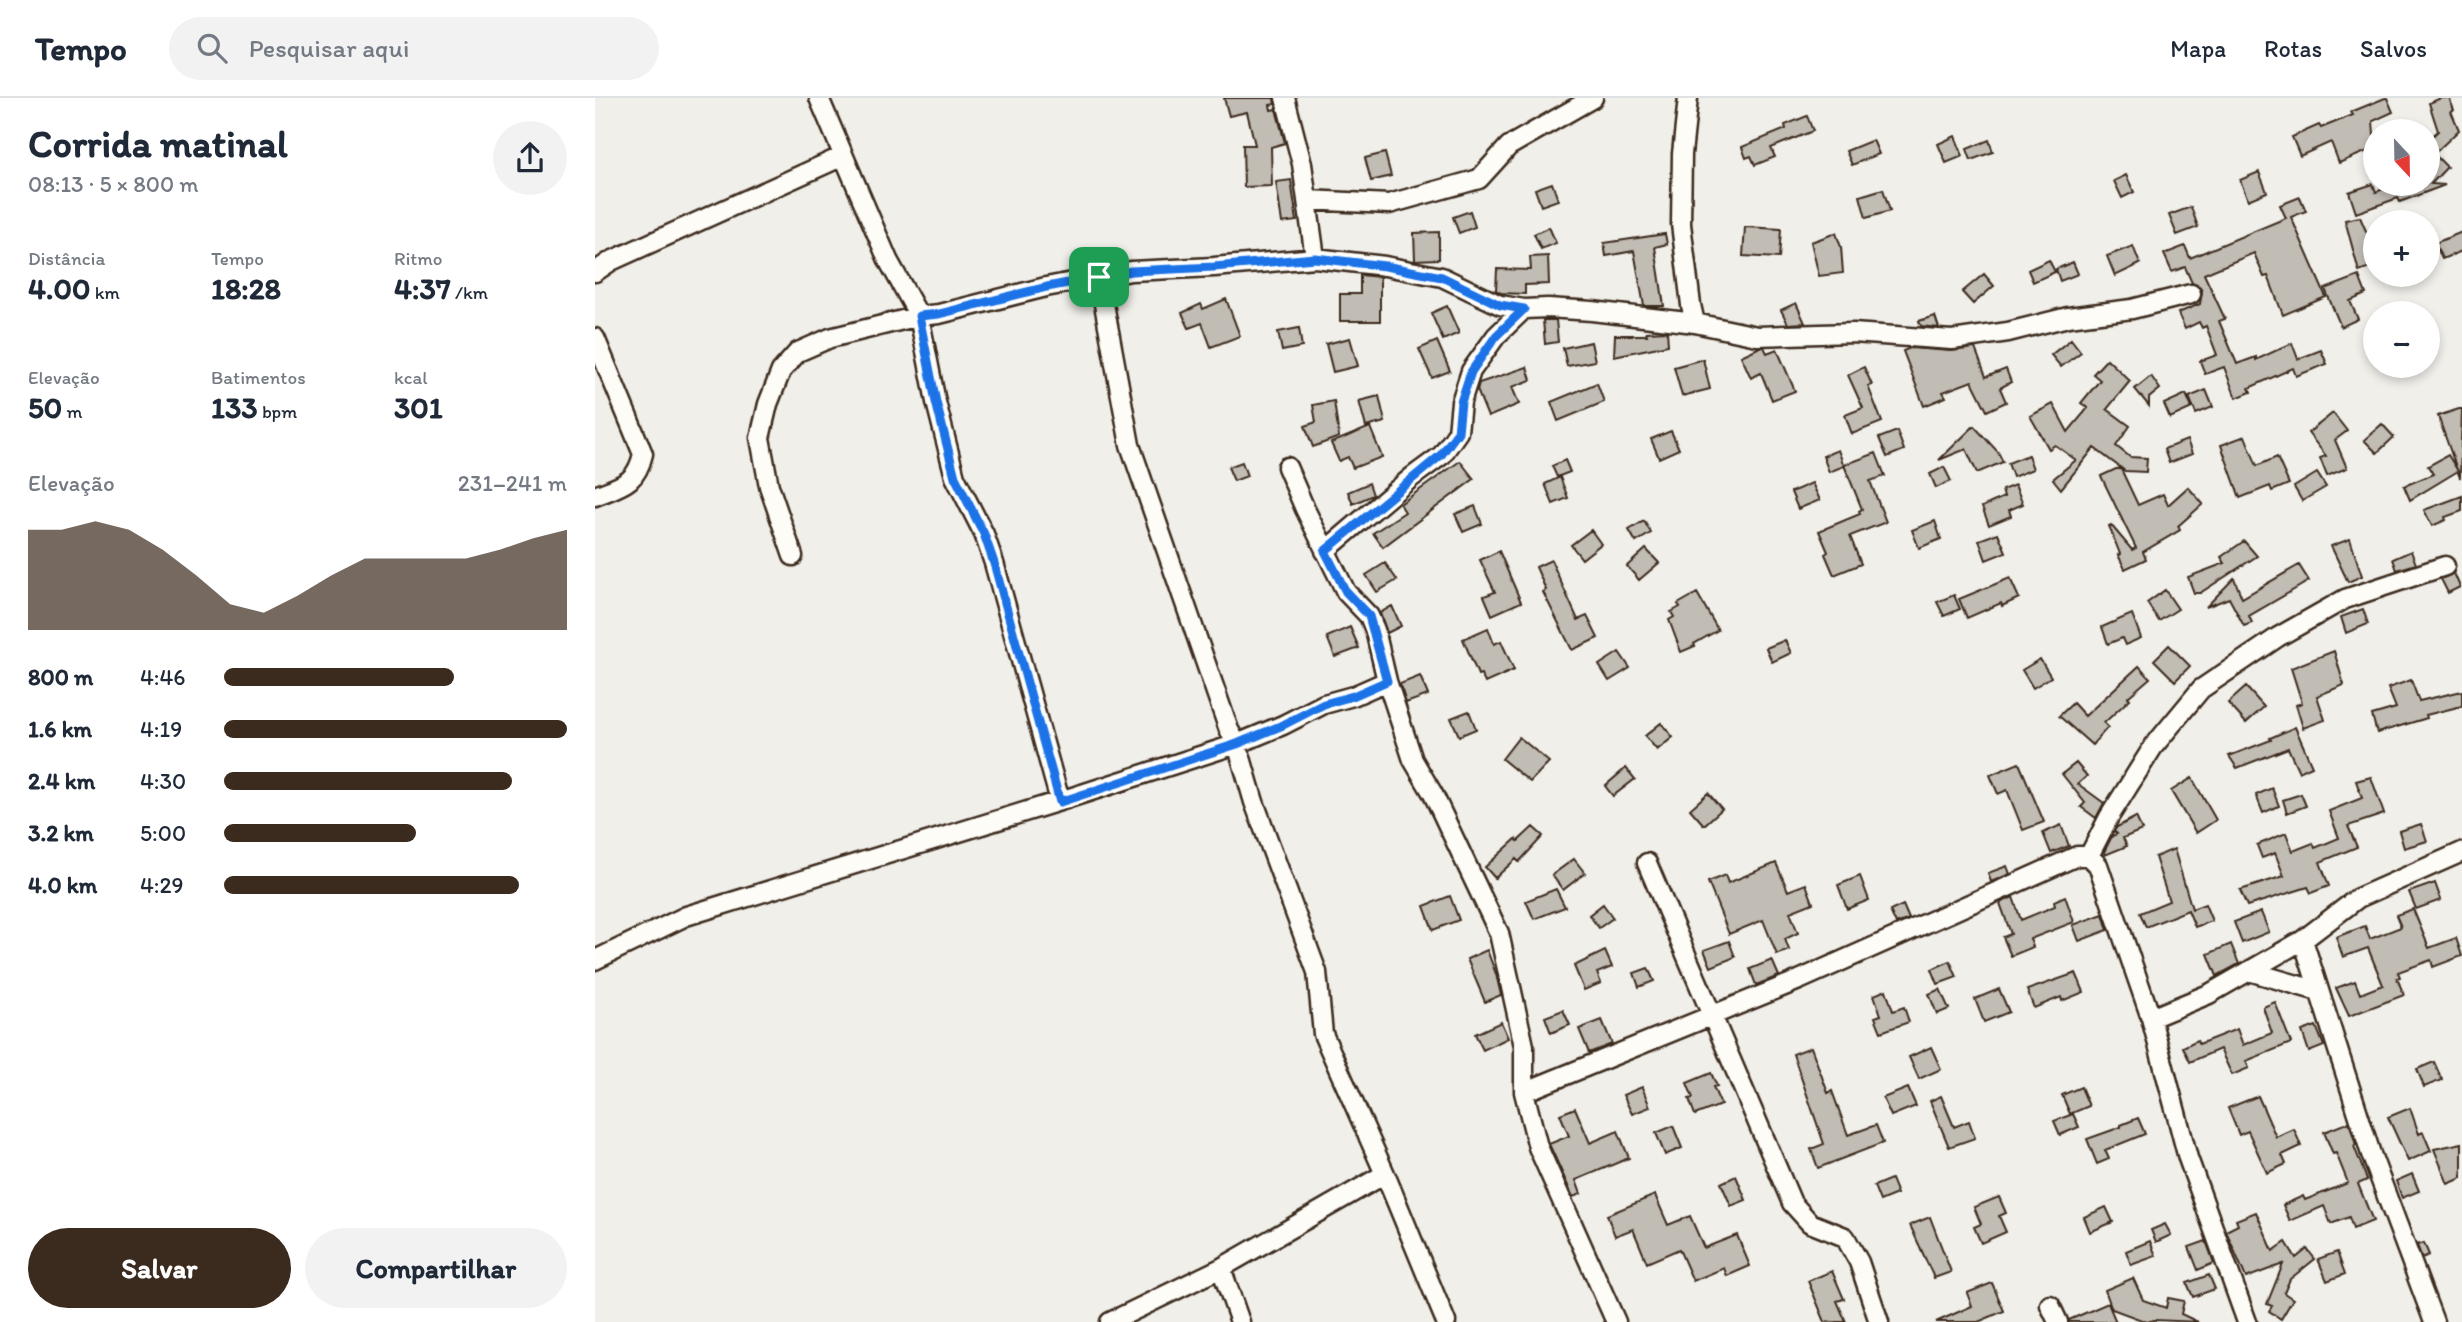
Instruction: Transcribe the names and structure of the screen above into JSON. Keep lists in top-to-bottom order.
{
  "north": "bottom",
  "page": {
    "header": "Tempo",
    "search": "Pesquisar aqui",
    "nav": ["Mapa", "Rotas", "Salvos"],
    "heading": ["Corrida matinal", "08:13 · 5 × 800 m"],
    "map_buttons": ["+", "−"],
    "stats": [
      ["Distância", "4.00 km"],
      ["Tempo", "18:28"],
      ["Ritmo", "4:37 /km"],
      ["Elevação", "50 m"],
      ["Batimentos", "133 bpm"],
      ["kcal", "301"]
    ],
    "chart": ["Elevação", "231–241 m"],
    "list": [
      {
        "name": "800 m",
        "note": "4:46"
      },
      {
        "name": "1.6 km",
        "note": "4:19"
      },
      {
        "name": "2.4 km",
        "note": "4:30"
      },
      {
        "name": "3.2 km",
        "note": "5:00"
      },
      {
        "name": "4.0 km",
        "note": "4:29"
      }
    ],
    "buttons": ["Salvar", "Compartilhar"]
  }
}
